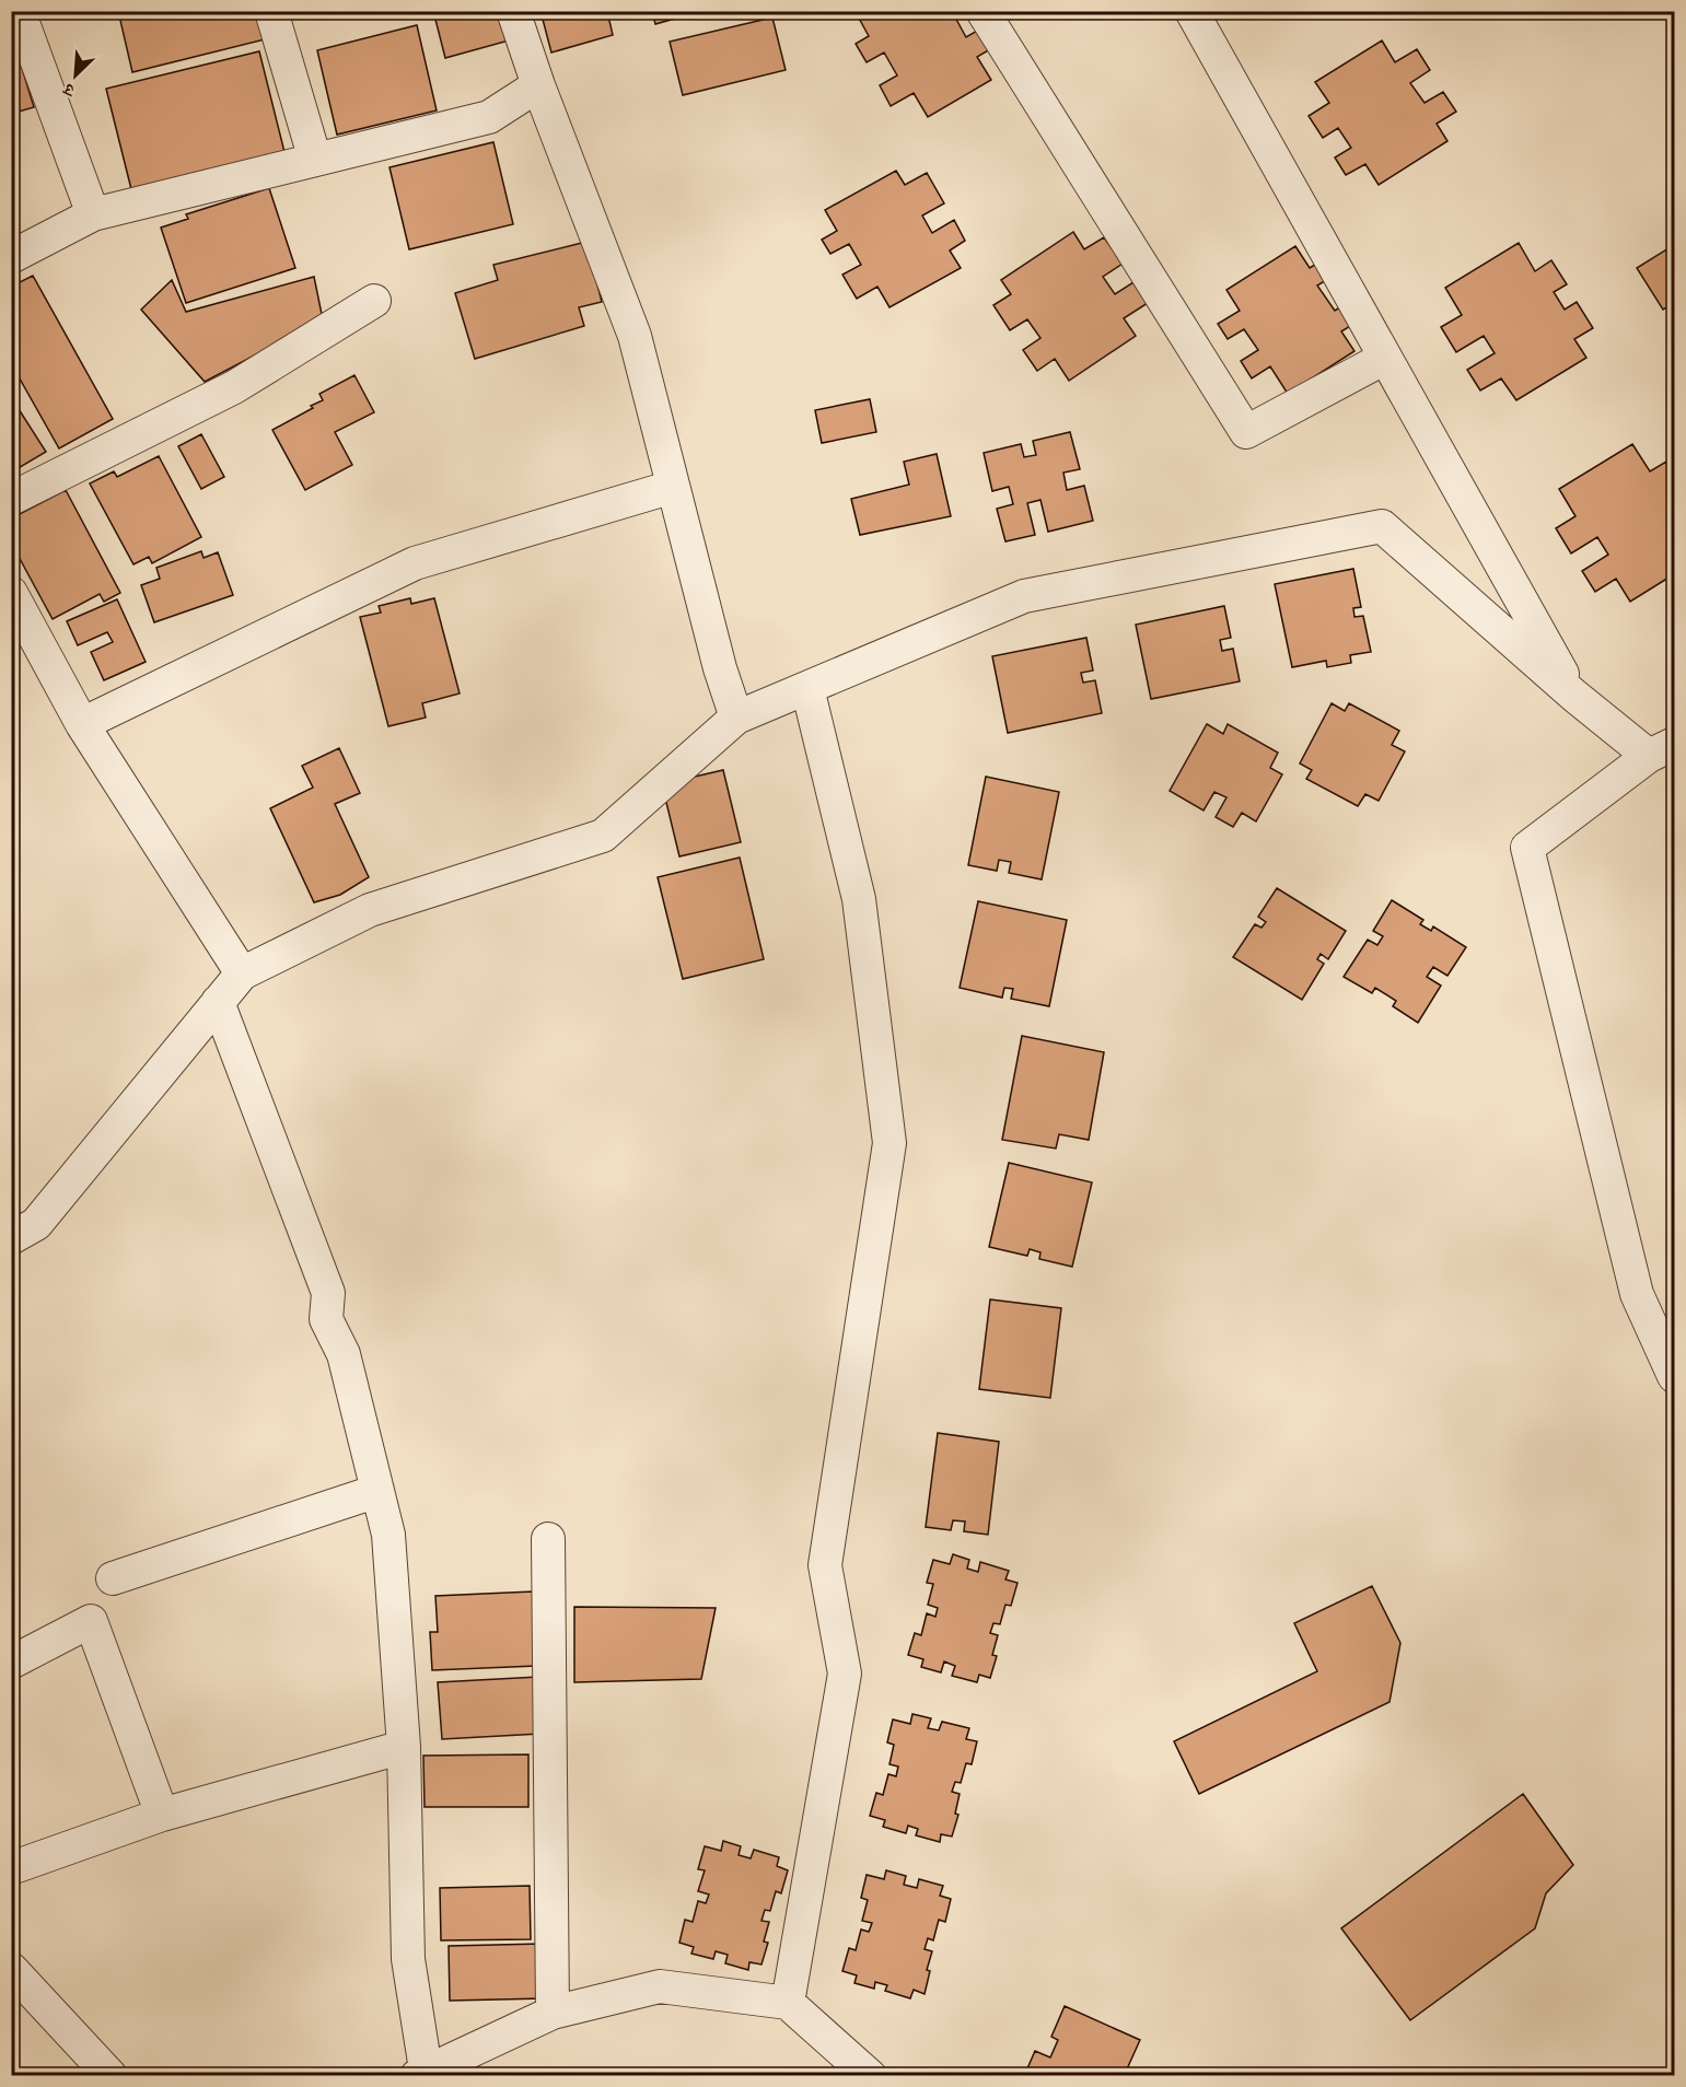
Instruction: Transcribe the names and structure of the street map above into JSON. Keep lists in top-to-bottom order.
{
  "north": "bottom left"
}
